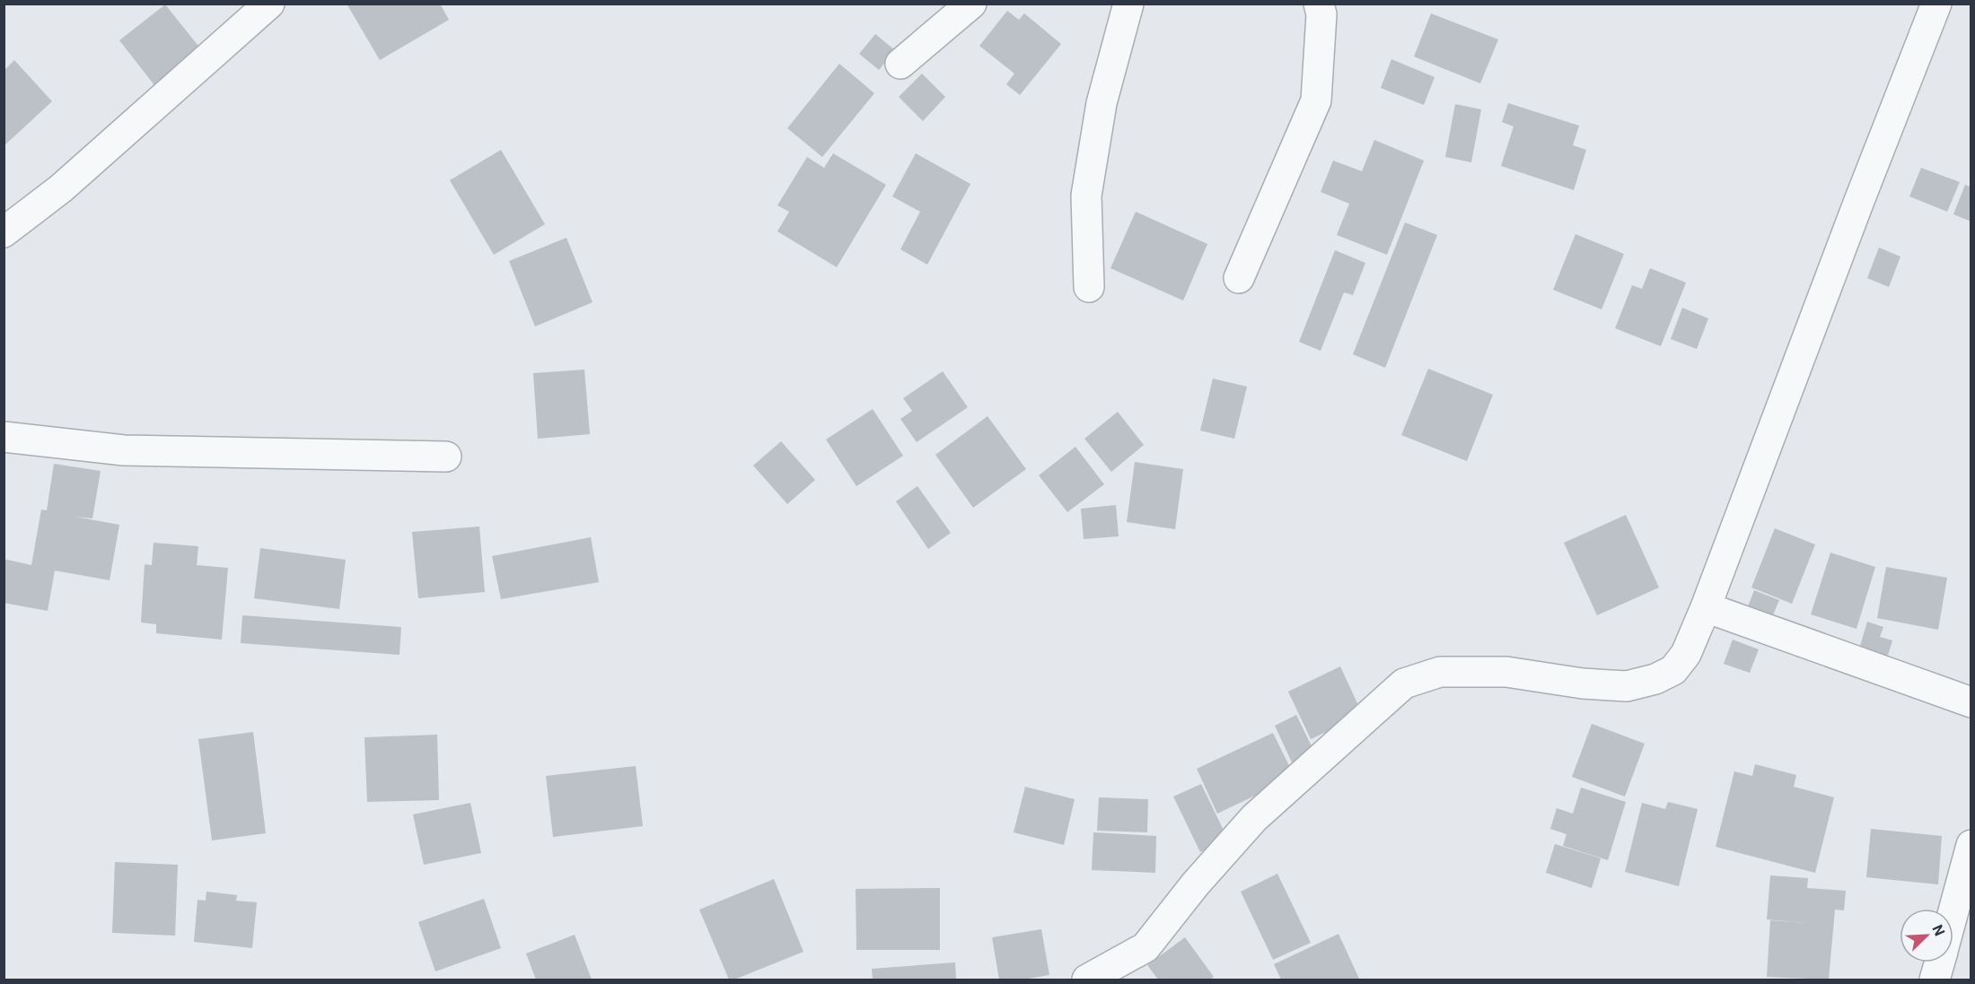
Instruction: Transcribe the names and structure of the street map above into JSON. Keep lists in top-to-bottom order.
{
  "north": "top right"
}
